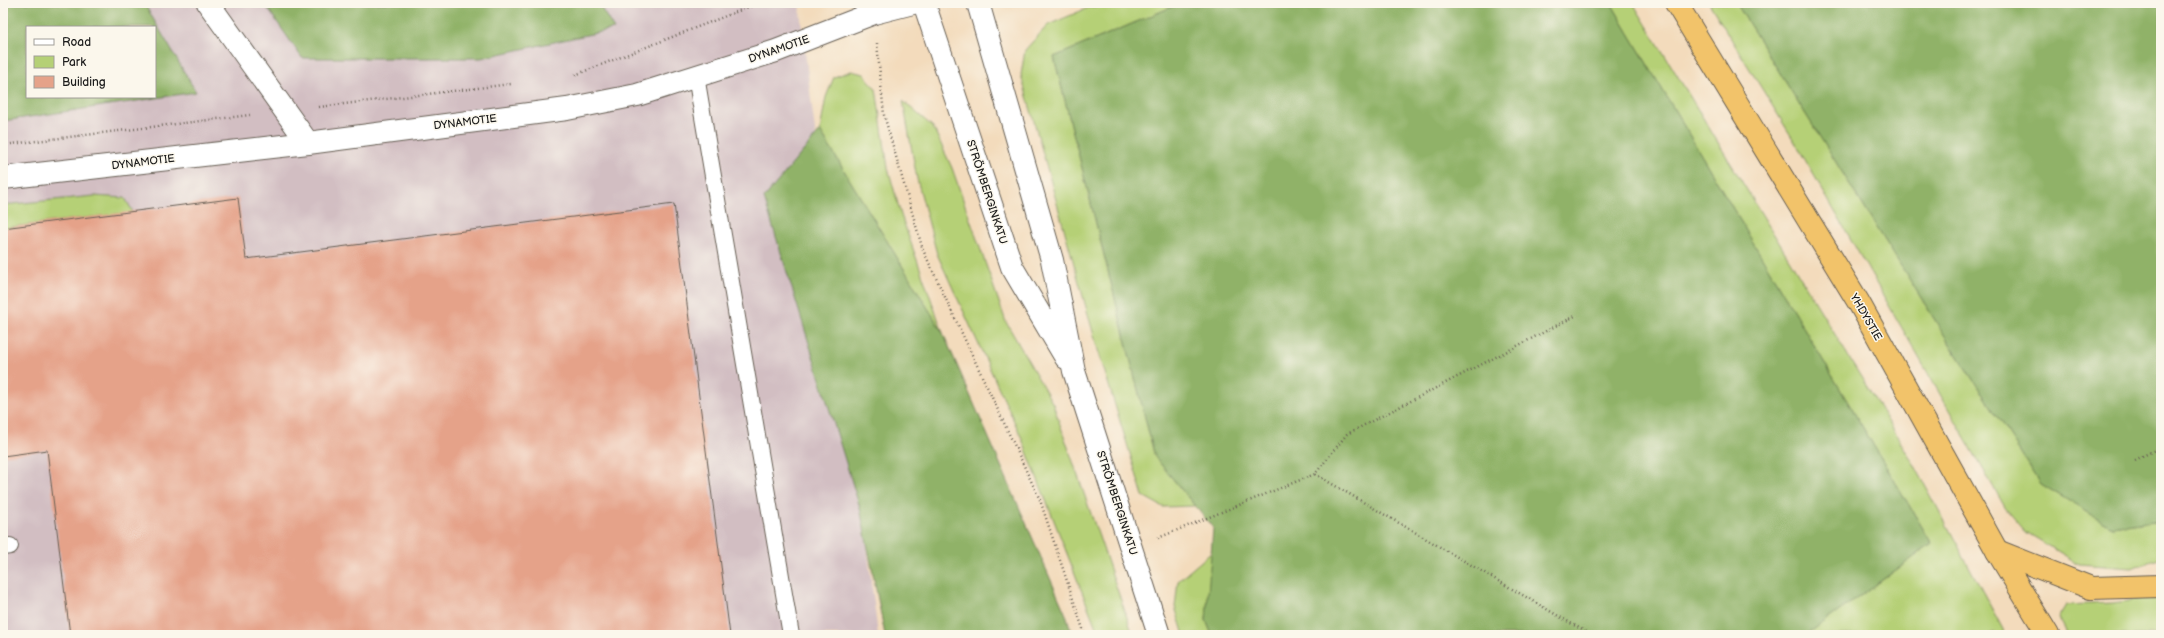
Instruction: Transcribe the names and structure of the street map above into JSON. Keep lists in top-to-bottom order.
{
  "streets": {
    "highway": ["YHDYSTIE"],
    "street": ["DYNAMOTIE", "STRÖMBERGINKATU"]
  },
  "legend": ["Road", "Park", "Building"]
}
